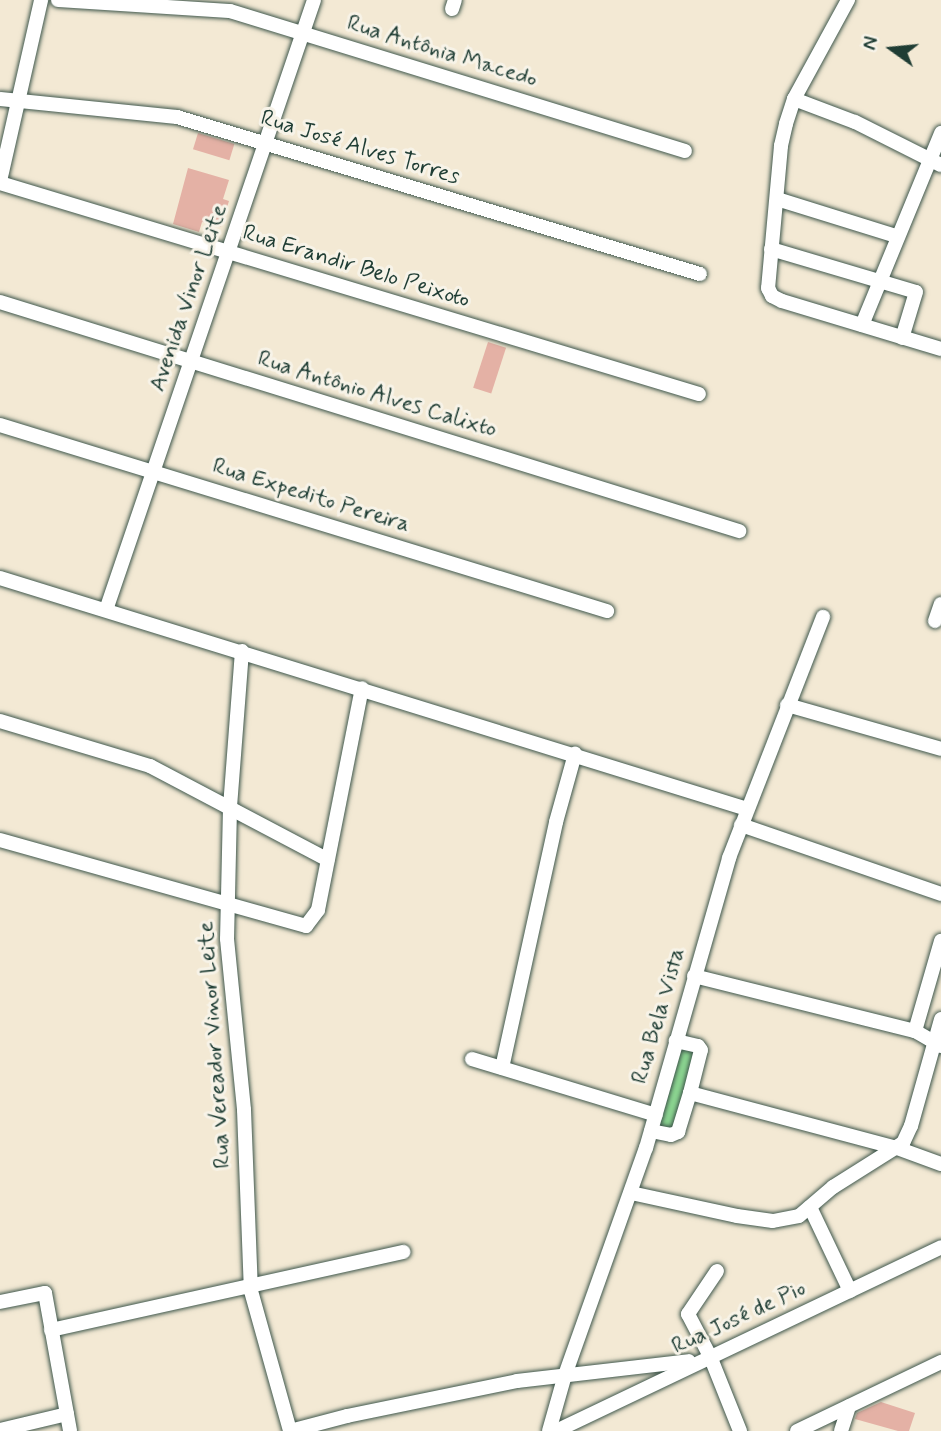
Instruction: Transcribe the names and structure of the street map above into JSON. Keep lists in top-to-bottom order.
{
  "streets": {
    "street": [
      "Rua Antônia Macedo",
      "Rua José Alves Torres",
      "Rua Erandir Belo Peixoto",
      "Avenida Vinor Leite",
      "Rua Antônio Alves Calixto",
      "Rua Expedito Pereira",
      "Rua Bela Vista",
      "Rua Vereador Vinor Leite",
      "Rua José de Pio"
    ]
  },
  "crossings": [
    ["Rua Antônia Macedo", "Avenida Vinor Leite"],
    ["Rua José Alves Torres", "Avenida Vinor Leite"],
    ["Rua Erandir Belo Peixoto", "Avenida Vinor Leite"],
    ["Avenida Vinor Leite", "Rua Antônio Alves Calixto"],
    ["Avenida Vinor Leite", "Rua Expedito Pereira"]
  ],
  "north": "left"
}
